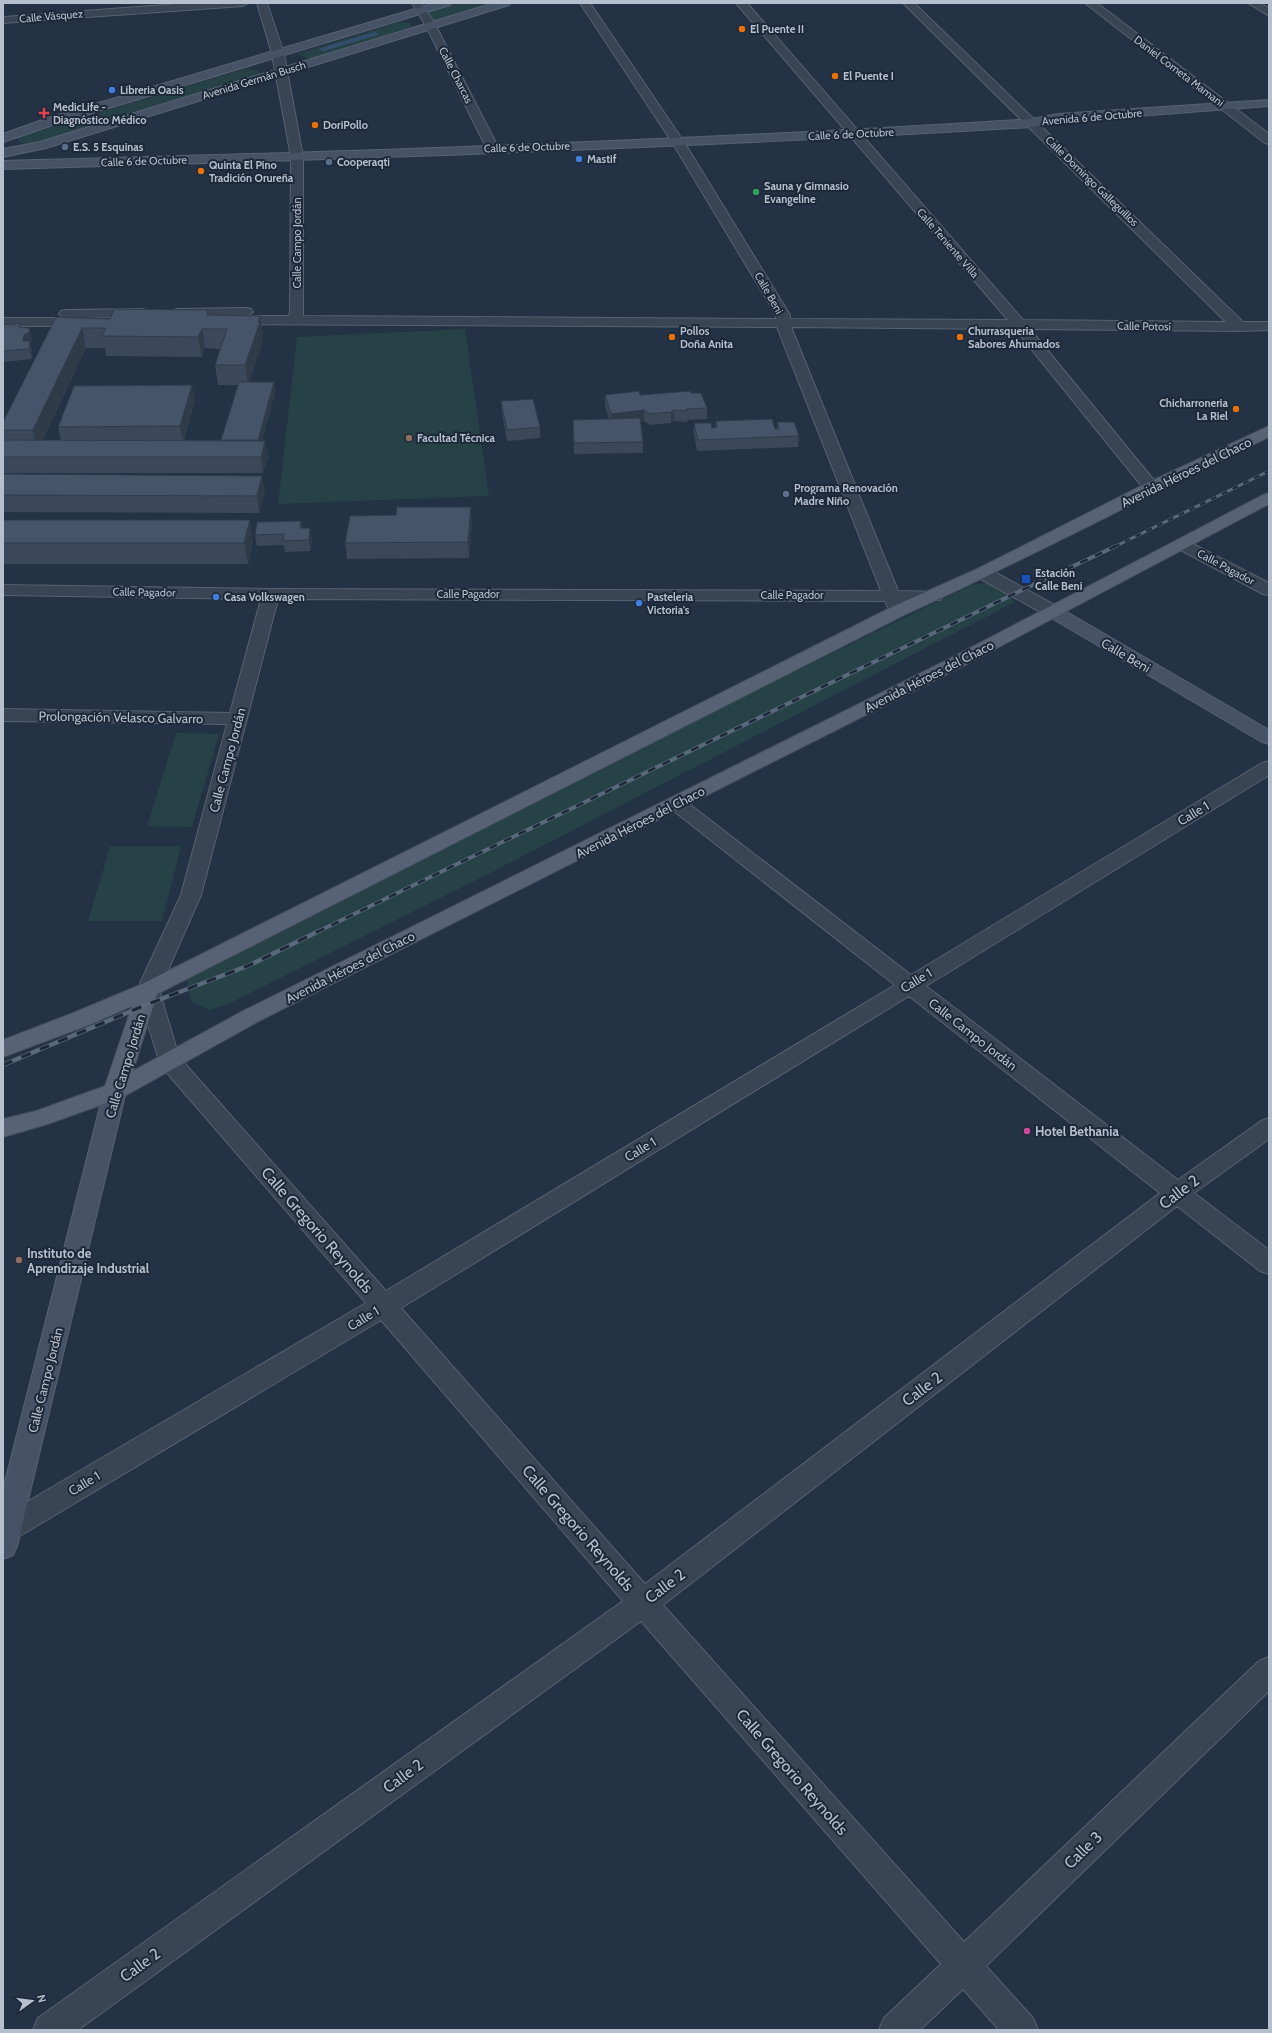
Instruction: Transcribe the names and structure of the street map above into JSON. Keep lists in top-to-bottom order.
{
  "streets": {
    "main road": ["Calle Campo Jordán", "Avenida Héroes del Chaco"],
    "street": [
      "Calle Vásquez",
      "Daniel Corneta Mamani",
      "Calle Charcas",
      "Avenida Germán Busch",
      "Avenida 6 de Octubre",
      "Calle 6 de Octubre",
      "Calle Domingo Galleguillos",
      "Calle Teniente Villa",
      "Calle Beni",
      "Calle Potosí",
      "Calle Pagador",
      "Prolongación Velasco Galvarro",
      "Calle 1",
      "Calle 2",
      "Calle Gregorio Reynolds",
      "Calle 3"
    ]
  },
  "crossings": [
    ["Daniel Corneta Mamani", "Avenida 6 de Octubre"],
    ["Calle Charcas", "Avenida Germán Busch"],
    ["Calle Charcas", "Calle 6 de Octubre"],
    ["Avenida Germán Busch", "Calle Campo Jordán"],
    ["Avenida 6 de Octubre", "Calle 6 de Octubre"],
    ["Avenida 6 de Octubre", "Calle Domingo Galleguillos"],
    ["Calle 6 de Octubre", "Calle Domingo Galleguillos"],
    ["Calle 6 de Octubre", "Calle Campo Jordán"],
    ["Calle 6 de Octubre", "Calle Teniente Villa"],
    ["Calle 6 de Octubre", "Calle Beni"],
    ["Calle Domingo Galleguillos", "Calle Potosí"],
    ["Calle Campo Jordán", "Avenida Héroes del Chaco"],
    ["Calle Campo Jordán", "Calle Pagador"],
    ["Calle Campo Jordán", "Prolongación Velasco Galvarro"],
    ["Calle Campo Jordán", "Calle 1"],
    ["Calle Campo Jordán", "Calle 2"],
    ["Calle Teniente Villa", "Calle Potosí"],
    ["Calle Teniente Villa", "Avenida Héroes del Chaco"],
    ["Calle Beni", "Avenida Héroes del Chaco"],
    ["Calle Beni", "Calle Pagador"],
    ["Avenida Héroes del Chaco", "Calle Pagador"],
    ["Avenida Héroes del Chaco", "Calle Gregorio Reynolds"],
    ["Calle 1", "Calle Gregorio Reynolds"],
    ["Calle 2", "Calle Gregorio Reynolds"],
    ["Calle Gregorio Reynolds", "Calle 3"]
  ],
  "places": {
    "other": [
      "El Puente II",
      "El Puente I",
      "Libreria Oasis",
      "DoriPollo",
      "E.S. 5 Esquinas",
      "Mastif",
      "Cooperaqti",
      "Quinta El Pino Tradición Orureña",
      "Sauna y Gimnasio Evangeline",
      "Pollos Doña Anita",
      "Churrasqueria Sabores Ahumados",
      "Chicharroneria La Riel",
      "Facultad Técnica",
      "Programa Renovación Madre Niño",
      "Casa Volkswagen",
      "Pasteleria Victoria's",
      "Hotel Bethania",
      "Instituto de Aprendizaje Industrial"
    ],
    "health": ["MedicLife - Diagnóstico Médico"],
    "transit": ["Estación Calle Beni"]
  },
  "north": "right"
}
